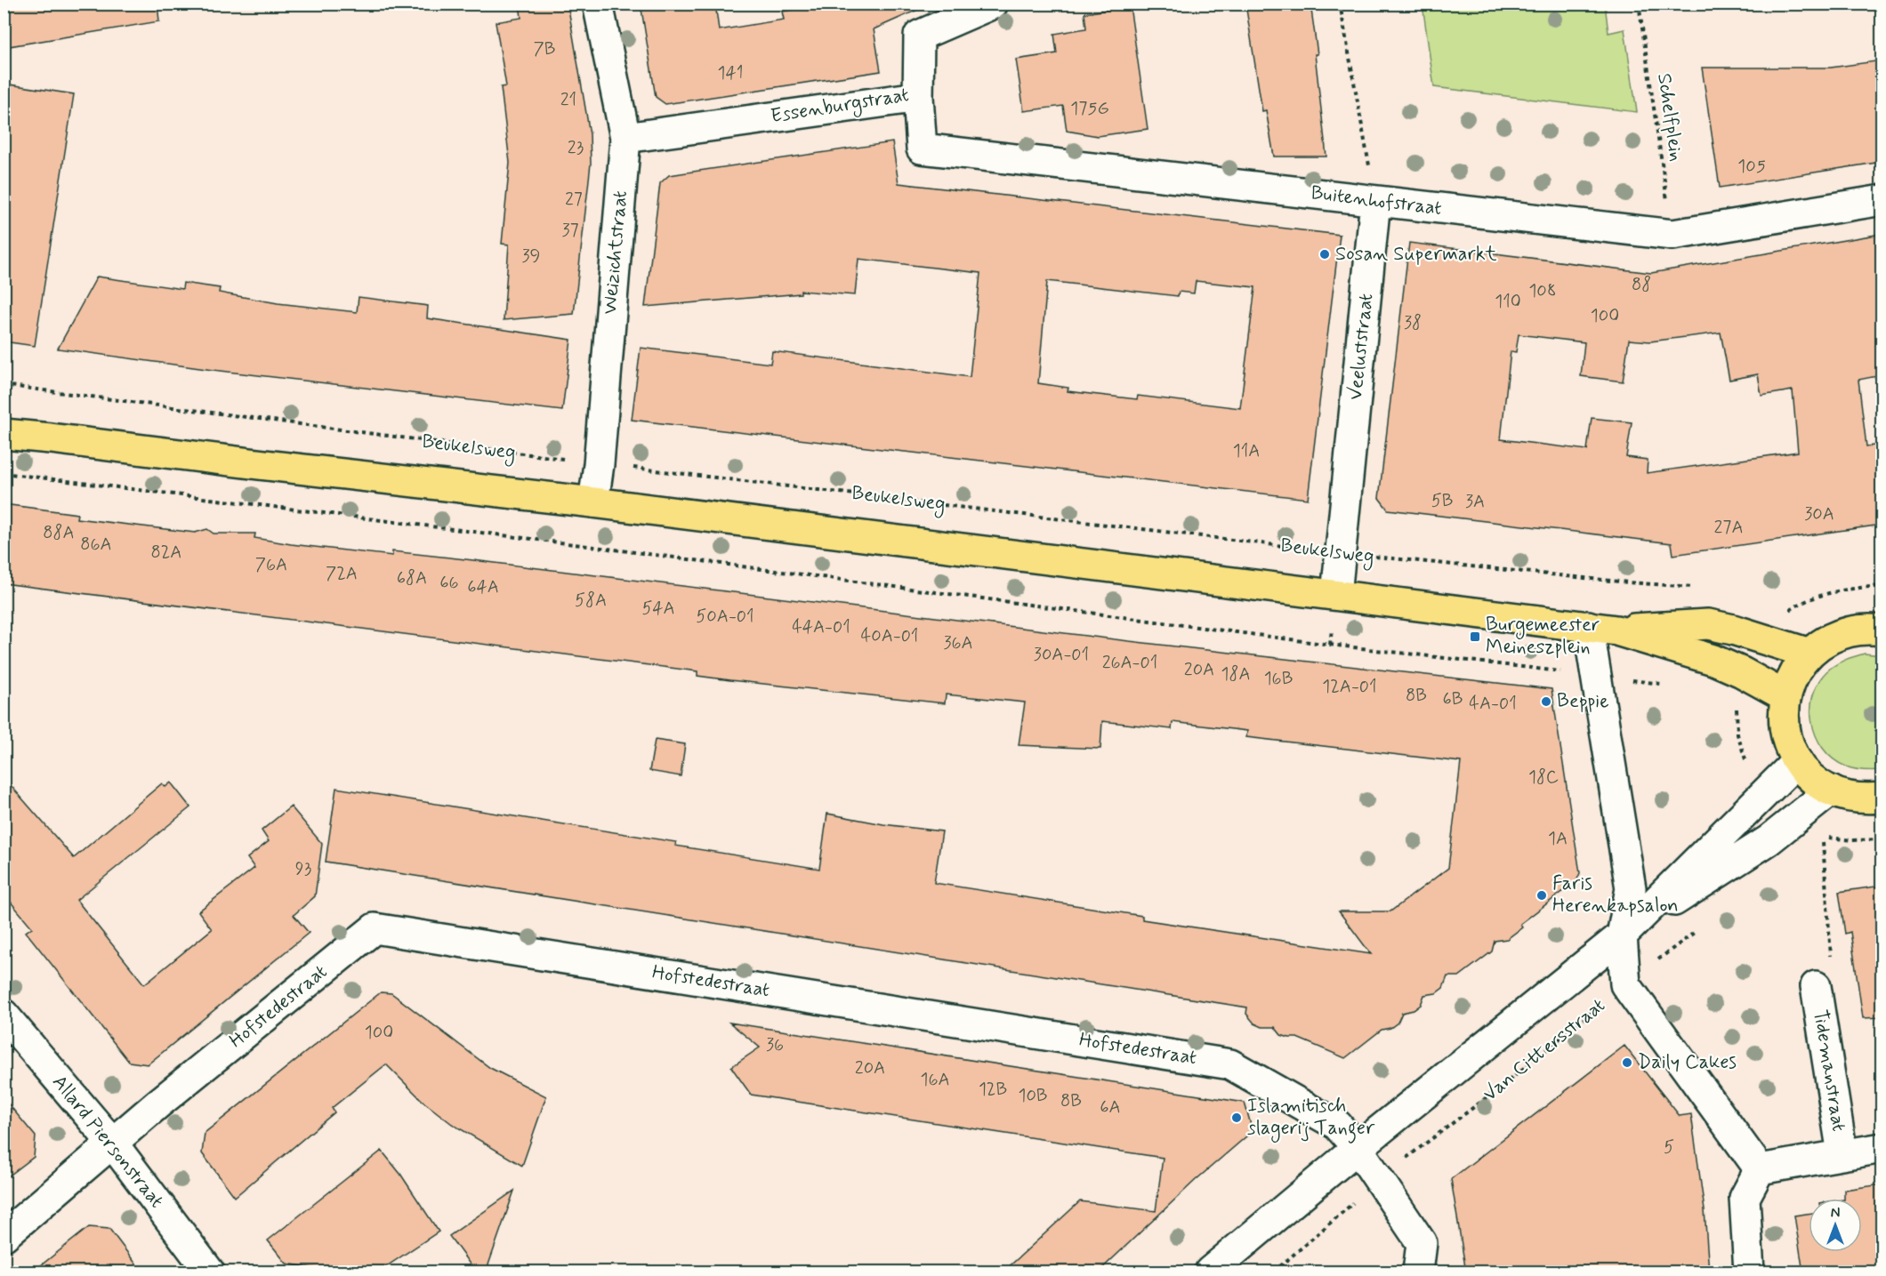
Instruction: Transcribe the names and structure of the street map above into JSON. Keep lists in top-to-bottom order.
{
  "streets": {
    "main road": ["Beukelsweg"],
    "street": [
      "Essenburgstraat",
      "Buitenhofstraat",
      "Weizichtstraat",
      "Veeluststraat",
      "Hofstedestraat",
      "Van Cittersstraat",
      "Tidemanstraat",
      "Allard Piersonstraat"
    ],
    "path": ["Schelfplein"]
  },
  "crossings": [
    ["Essenburgstraat", "Buitenhofstraat"],
    ["Essenburgstraat", "Weizichtstraat"],
    ["Schelfplein", "Buitenhofstraat"],
    ["Buitenhofstraat", "Veeluststraat"],
    ["Weizichtstraat", "Beukelsweg"],
    ["Veeluststraat", "Beukelsweg"],
    ["Hofstedestraat", "Van Cittersstraat"],
    ["Hofstedestraat", "Allard Piersonstraat"]
  ],
  "places": {
    "other": [
      "Sosan Supermarkt",
      "Beppie",
      "Faris Herenkapsalon",
      "Daily Cakes",
      "Islamitisch slagerij Tanger"
    ],
    "transit": ["Burgemeester Meineszplein"]
  },
  "house_numbers": [
    "7B",
    "141",
    "21",
    "175G",
    "23",
    "105",
    "27",
    "37",
    "39",
    "88",
    "108",
    "110",
    "100",
    "38",
    "11A",
    "5B",
    "3A",
    "30A",
    "27A",
    "88A",
    "86A",
    "82A",
    "76A",
    "72A",
    "68A",
    "66",
    "64A",
    "58A",
    "54A",
    "50A-01",
    "44A-01",
    "40A-01",
    "36A",
    "30A-01",
    "26A-01",
    "20A",
    "18A",
    "16B",
    "12A-01",
    "8B",
    "6B",
    "4A-01",
    "18C",
    "1A",
    "93",
    "100",
    "36",
    "20A",
    "16A",
    "12B",
    "10B",
    "8B",
    "6A",
    "5"
  ],
  "north": "top"
}
